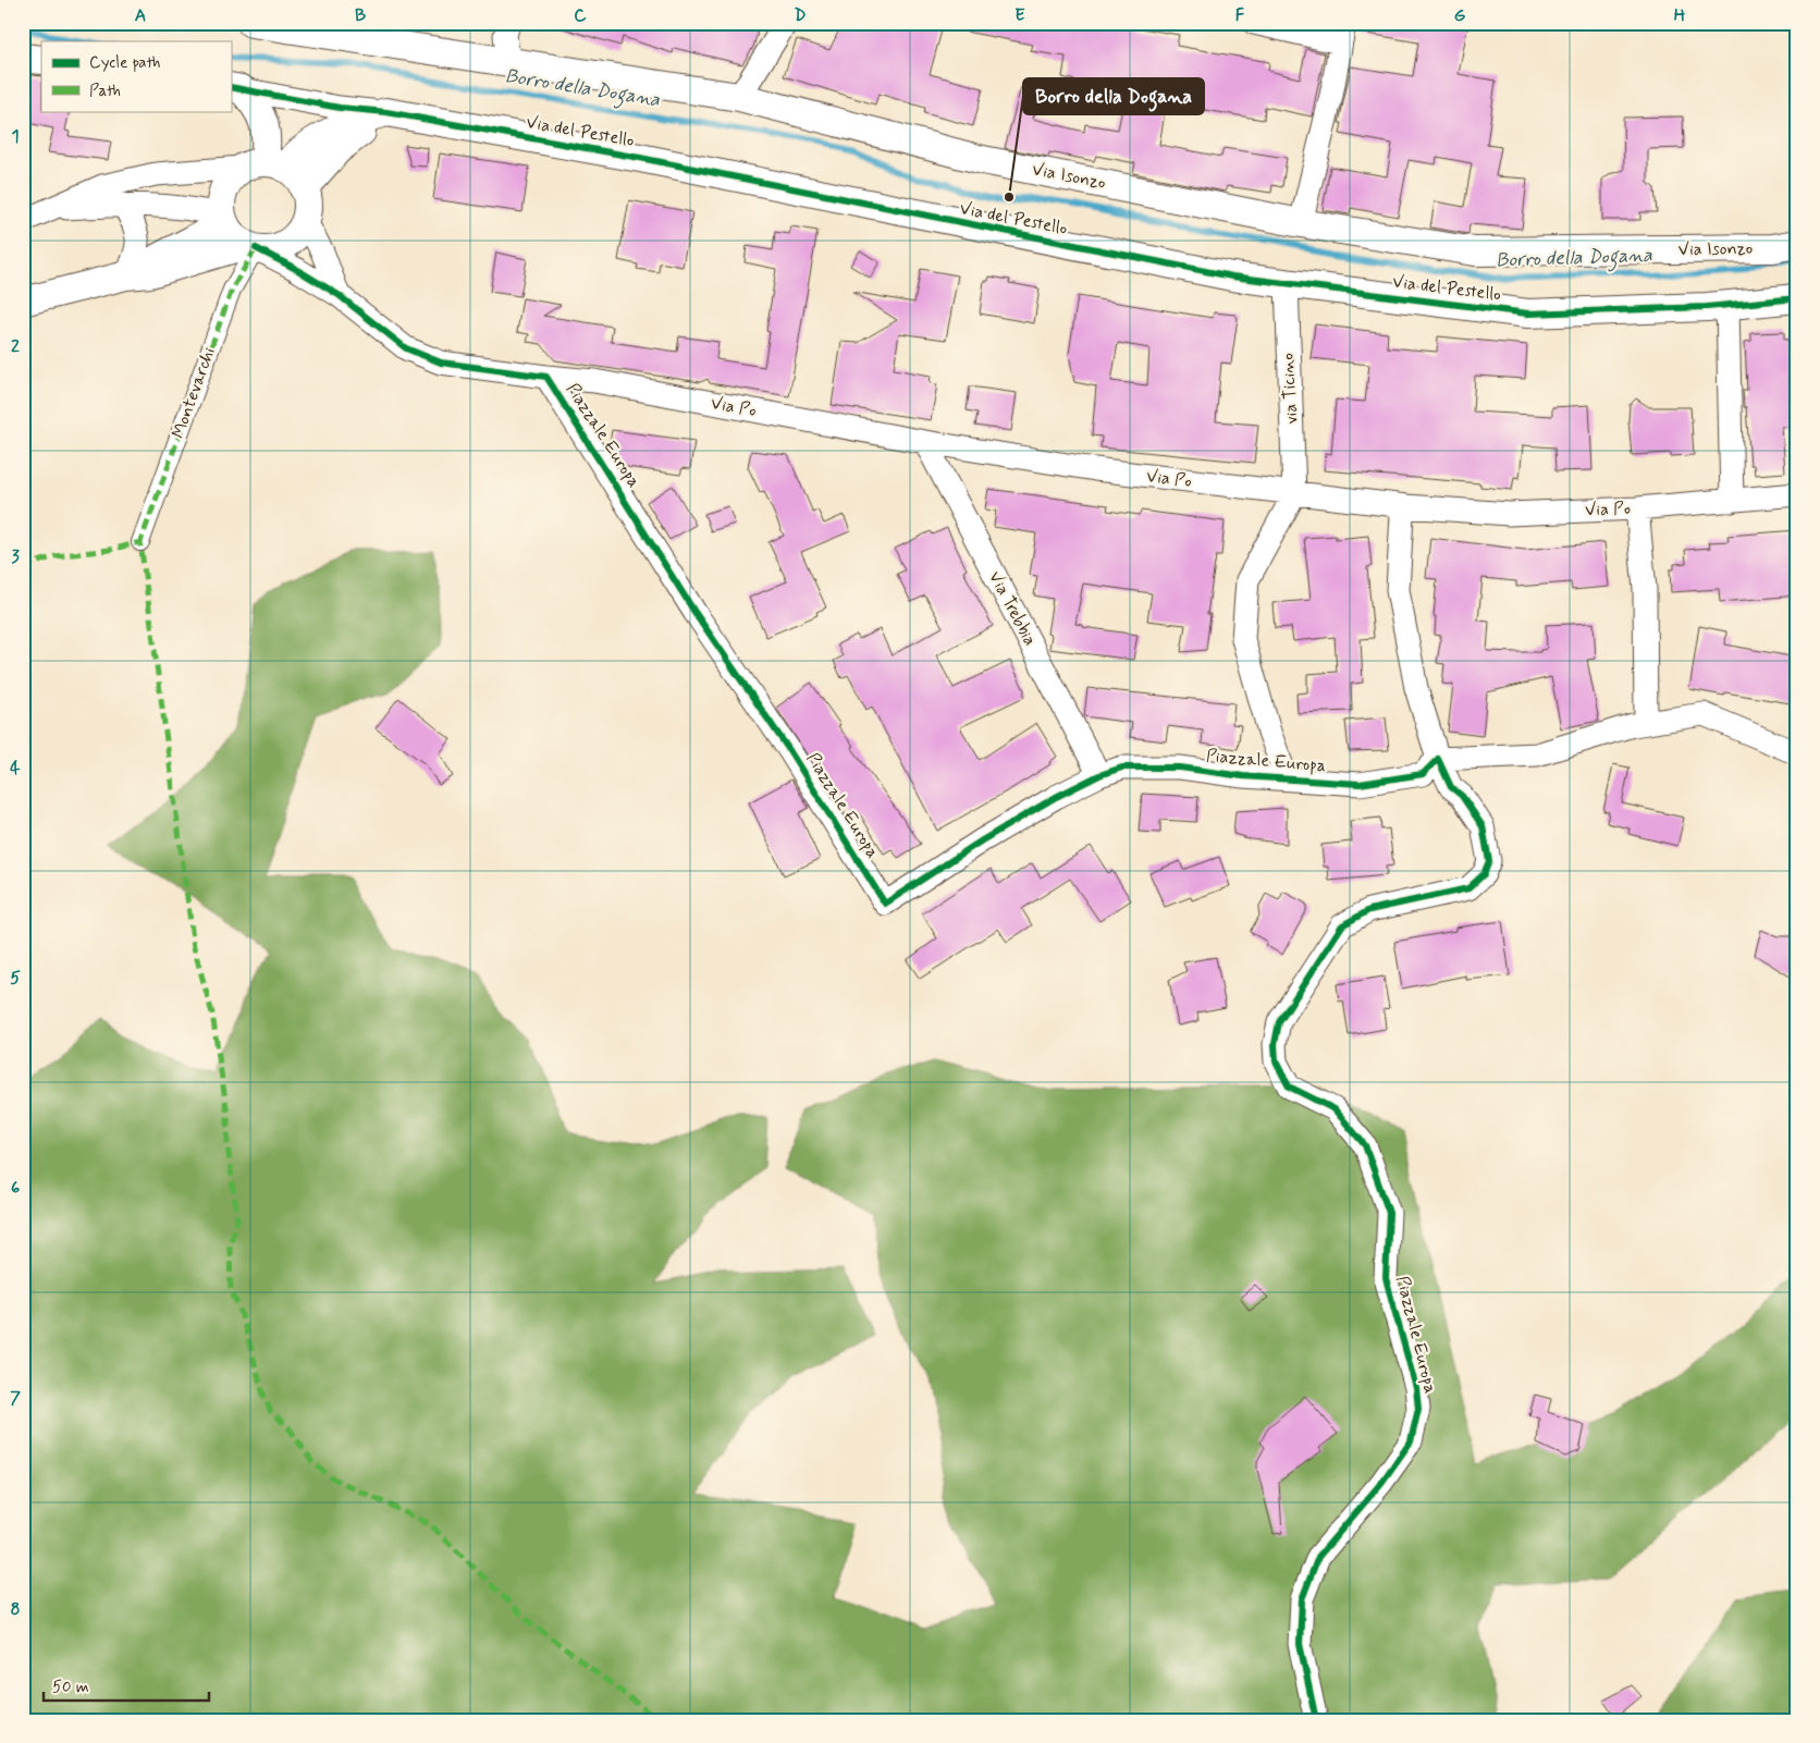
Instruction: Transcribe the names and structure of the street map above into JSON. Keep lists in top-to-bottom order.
{
  "streets": {
    "street": [
      "Via del Pestello",
      "Via Isonzo",
      "via Ticino",
      "Montevarchi",
      "Via Po",
      "Piazzale Europa",
      "Via Trebbia"
    ]
  },
  "crossings": [
    ["Via del Pestello", "via Ticino"],
    ["Via del Pestello", "Montevarchi"],
    ["Via del Pestello", "Piazzale Europa"],
    ["via Ticino", "Via Po"],
    ["Montevarchi", "Piazzale Europa"],
    ["Via Po", "Piazzale Europa"],
    ["Via Po", "Via Trebbia"],
    ["Piazzale Europa", "Via Trebbia"]
  ],
  "water": ["Borro della Dogana"],
  "places": ["Borro della Dogana"],
  "legend": ["Cycle path", "Path"],
  "scale_bar": "50 m",
  "grid": {
    "columns": [
      "A",
      "B",
      "C",
      "D",
      "E",
      "F",
      "G",
      "H"
    ],
    "rows": [
      "1",
      "2",
      "3",
      "4",
      "5",
      "6",
      "7",
      "8"
    ]
  }
}
